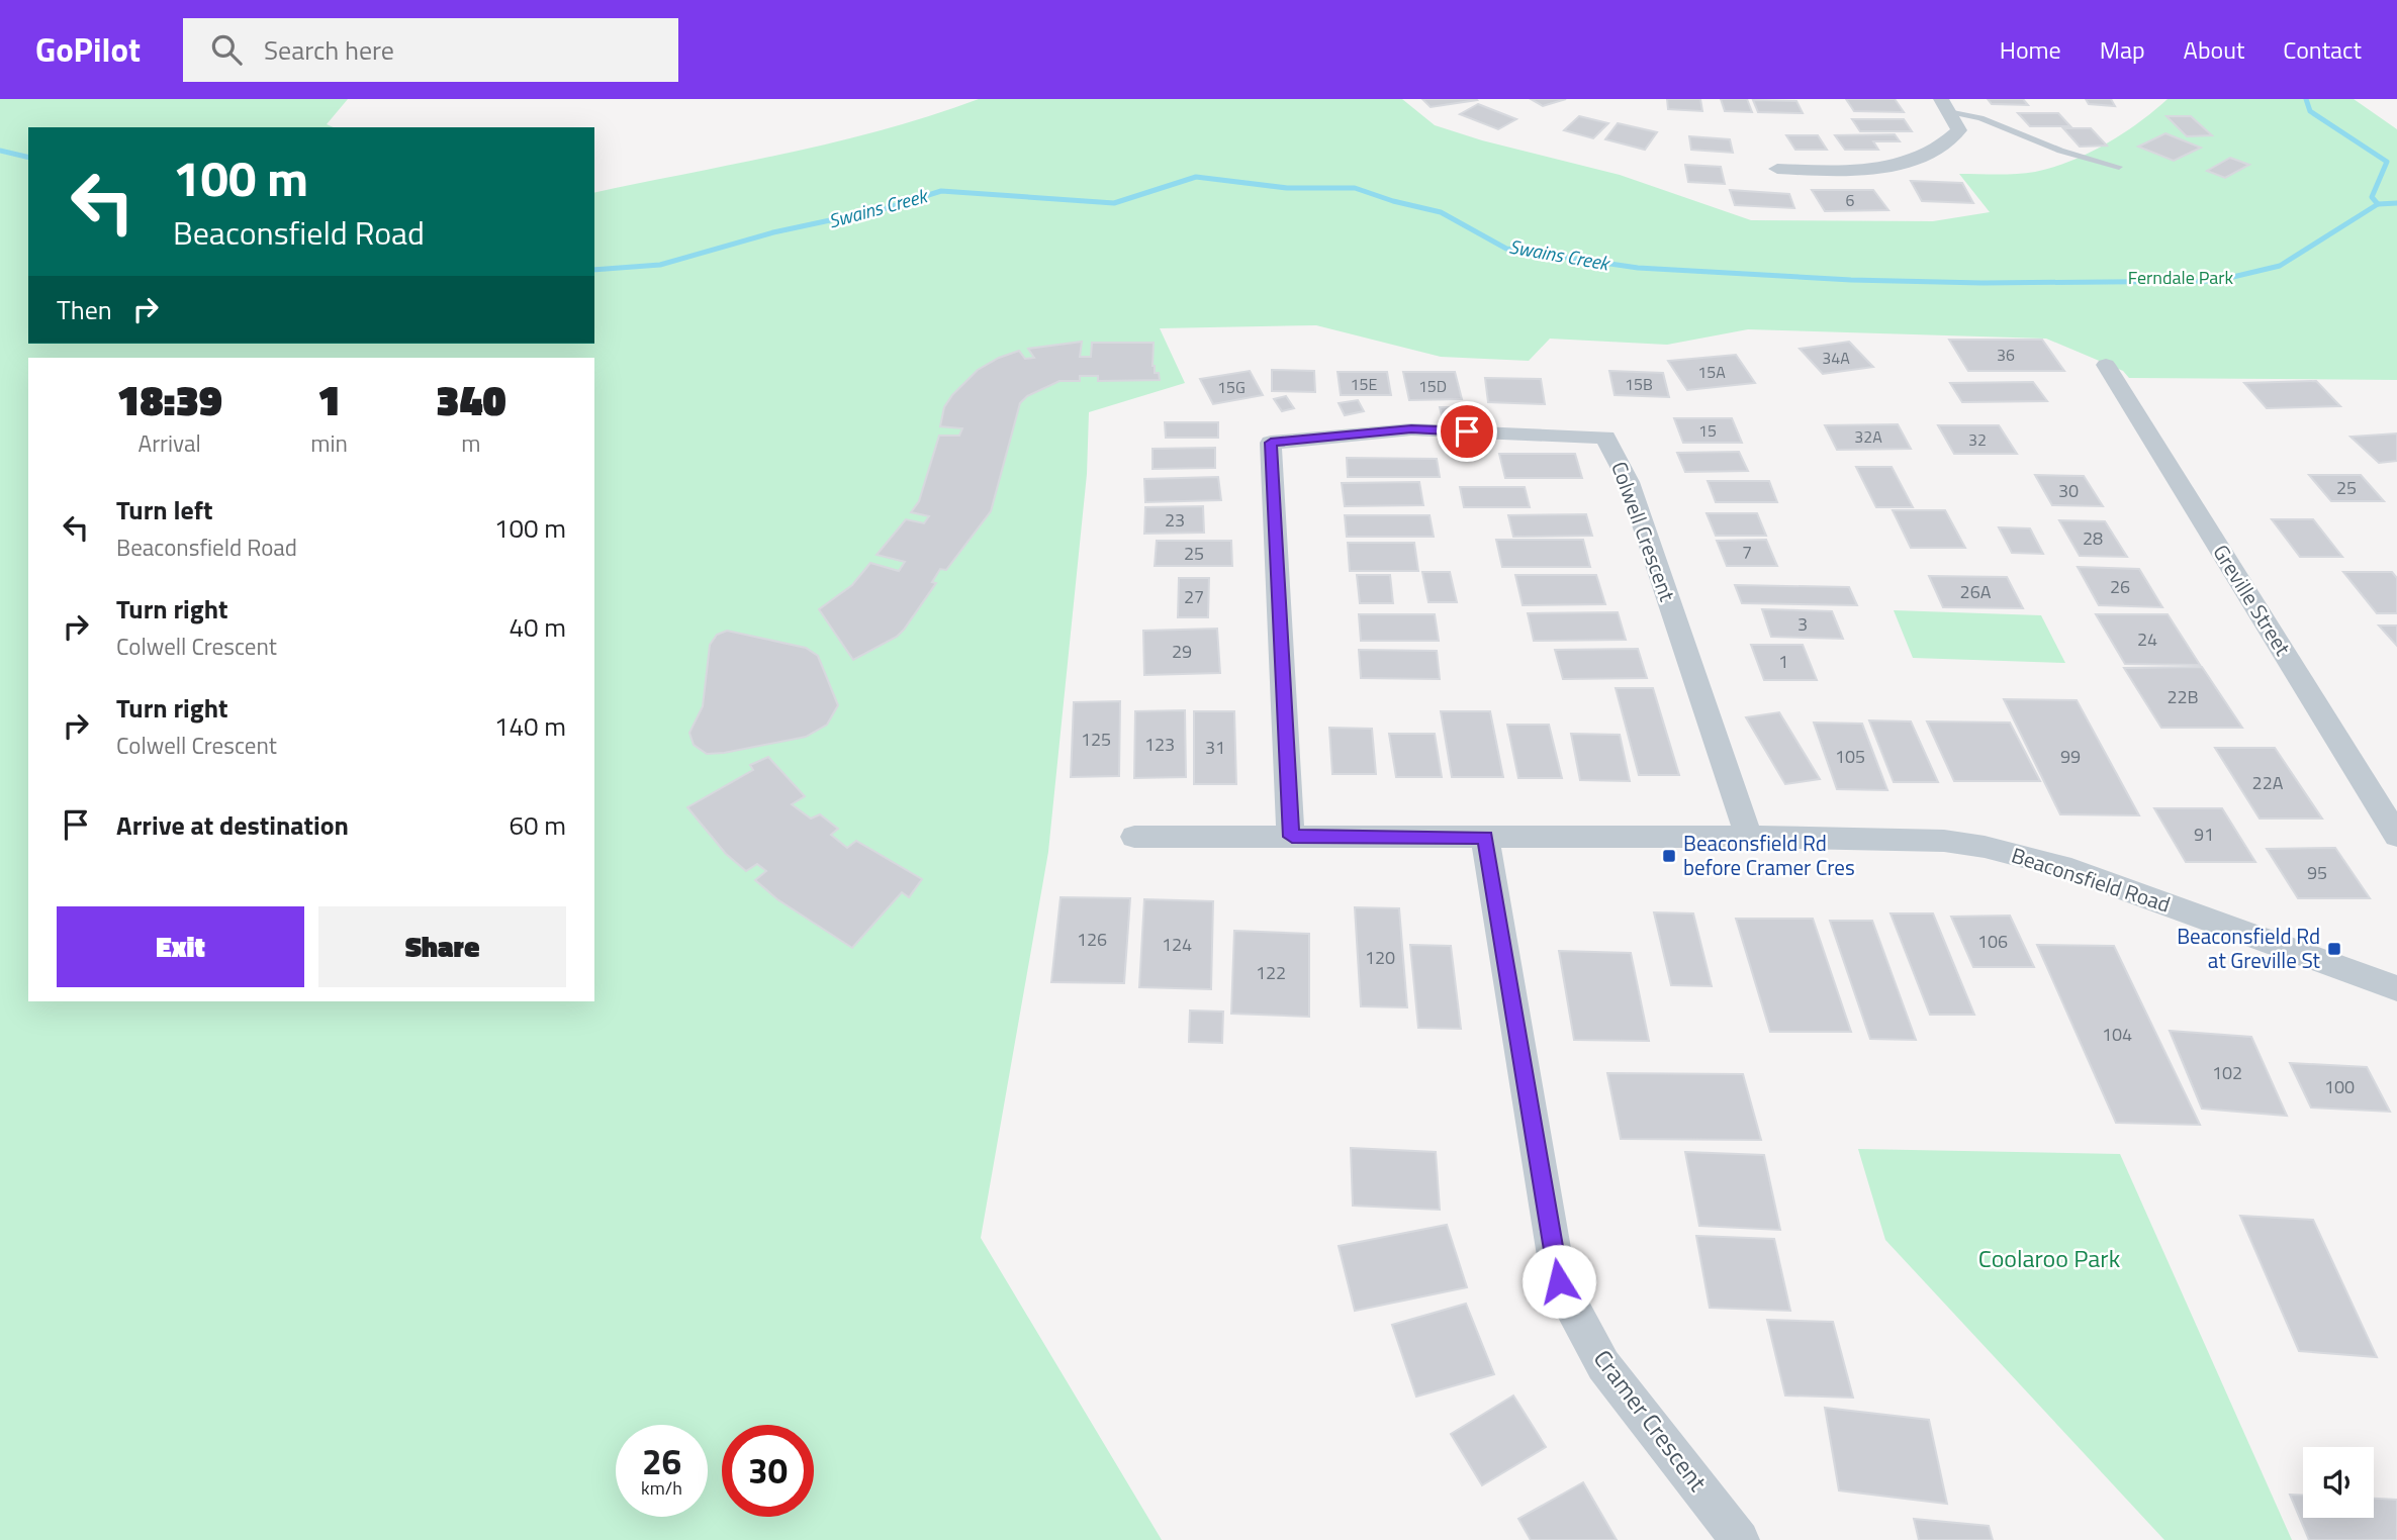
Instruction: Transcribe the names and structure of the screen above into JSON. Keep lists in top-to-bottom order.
{
  "streets": {
    "street": [
      "Colwell Crescent",
      "Greville Street",
      "Beaconsfield Road",
      "Cramer Crescent"
    ]
  },
  "crossings": [
    ["Colwell Crescent", "Beaconsfield Road"],
    ["Beaconsfield Road", "Cramer Crescent"]
  ],
  "water": ["Swains Creek"],
  "parks": ["Ferndale Park", "Coolaroo Park"],
  "places": {
    "transit": ["Beaconsfield Rd before Cramer Cres", "Beaconsfield Rd at Greville St"]
  },
  "house_numbers": [
    "6",
    "36",
    "34A",
    "15A",
    "15E",
    "15B",
    "15D",
    "15G",
    "15",
    "32A",
    "32",
    "25",
    "30",
    "23",
    "28",
    "7",
    "25",
    "26",
    "26A",
    "27",
    "3",
    "24",
    "29",
    "1",
    "22B",
    "125",
    "123",
    "31",
    "105",
    "99",
    "22A",
    "91",
    "95",
    "126",
    "106",
    "124",
    "120",
    "122",
    "104",
    "102",
    "100"
  ],
  "page": {
    "header": "GoPilot",
    "search": "Search here",
    "nav": [
      "Home",
      "Map",
      "About",
      "Contact"
    ],
    "turn": ["100 m", "Beaconsfield Road"],
    "then": "Then",
    "eta": [
      "18:39",
      "Arrival",
      "1",
      "min",
      "340",
      "m"
    ],
    "list": [
      {
        "name": "Turn left",
        "note": "Beaconsfield Road",
        "value": "100 m"
      },
      {
        "name": "Turn right",
        "note": "Colwell Crescent",
        "value": "40 m"
      },
      {
        "name": "Turn right",
        "note": "Colwell Crescent",
        "value": "140 m"
      },
      {
        "name": "Arrive at destination",
        "value": "60 m"
      }
    ],
    "buttons": ["Exit", "Share"],
    "speed": "26 km/h",
    "limit": "30"
  }
}
